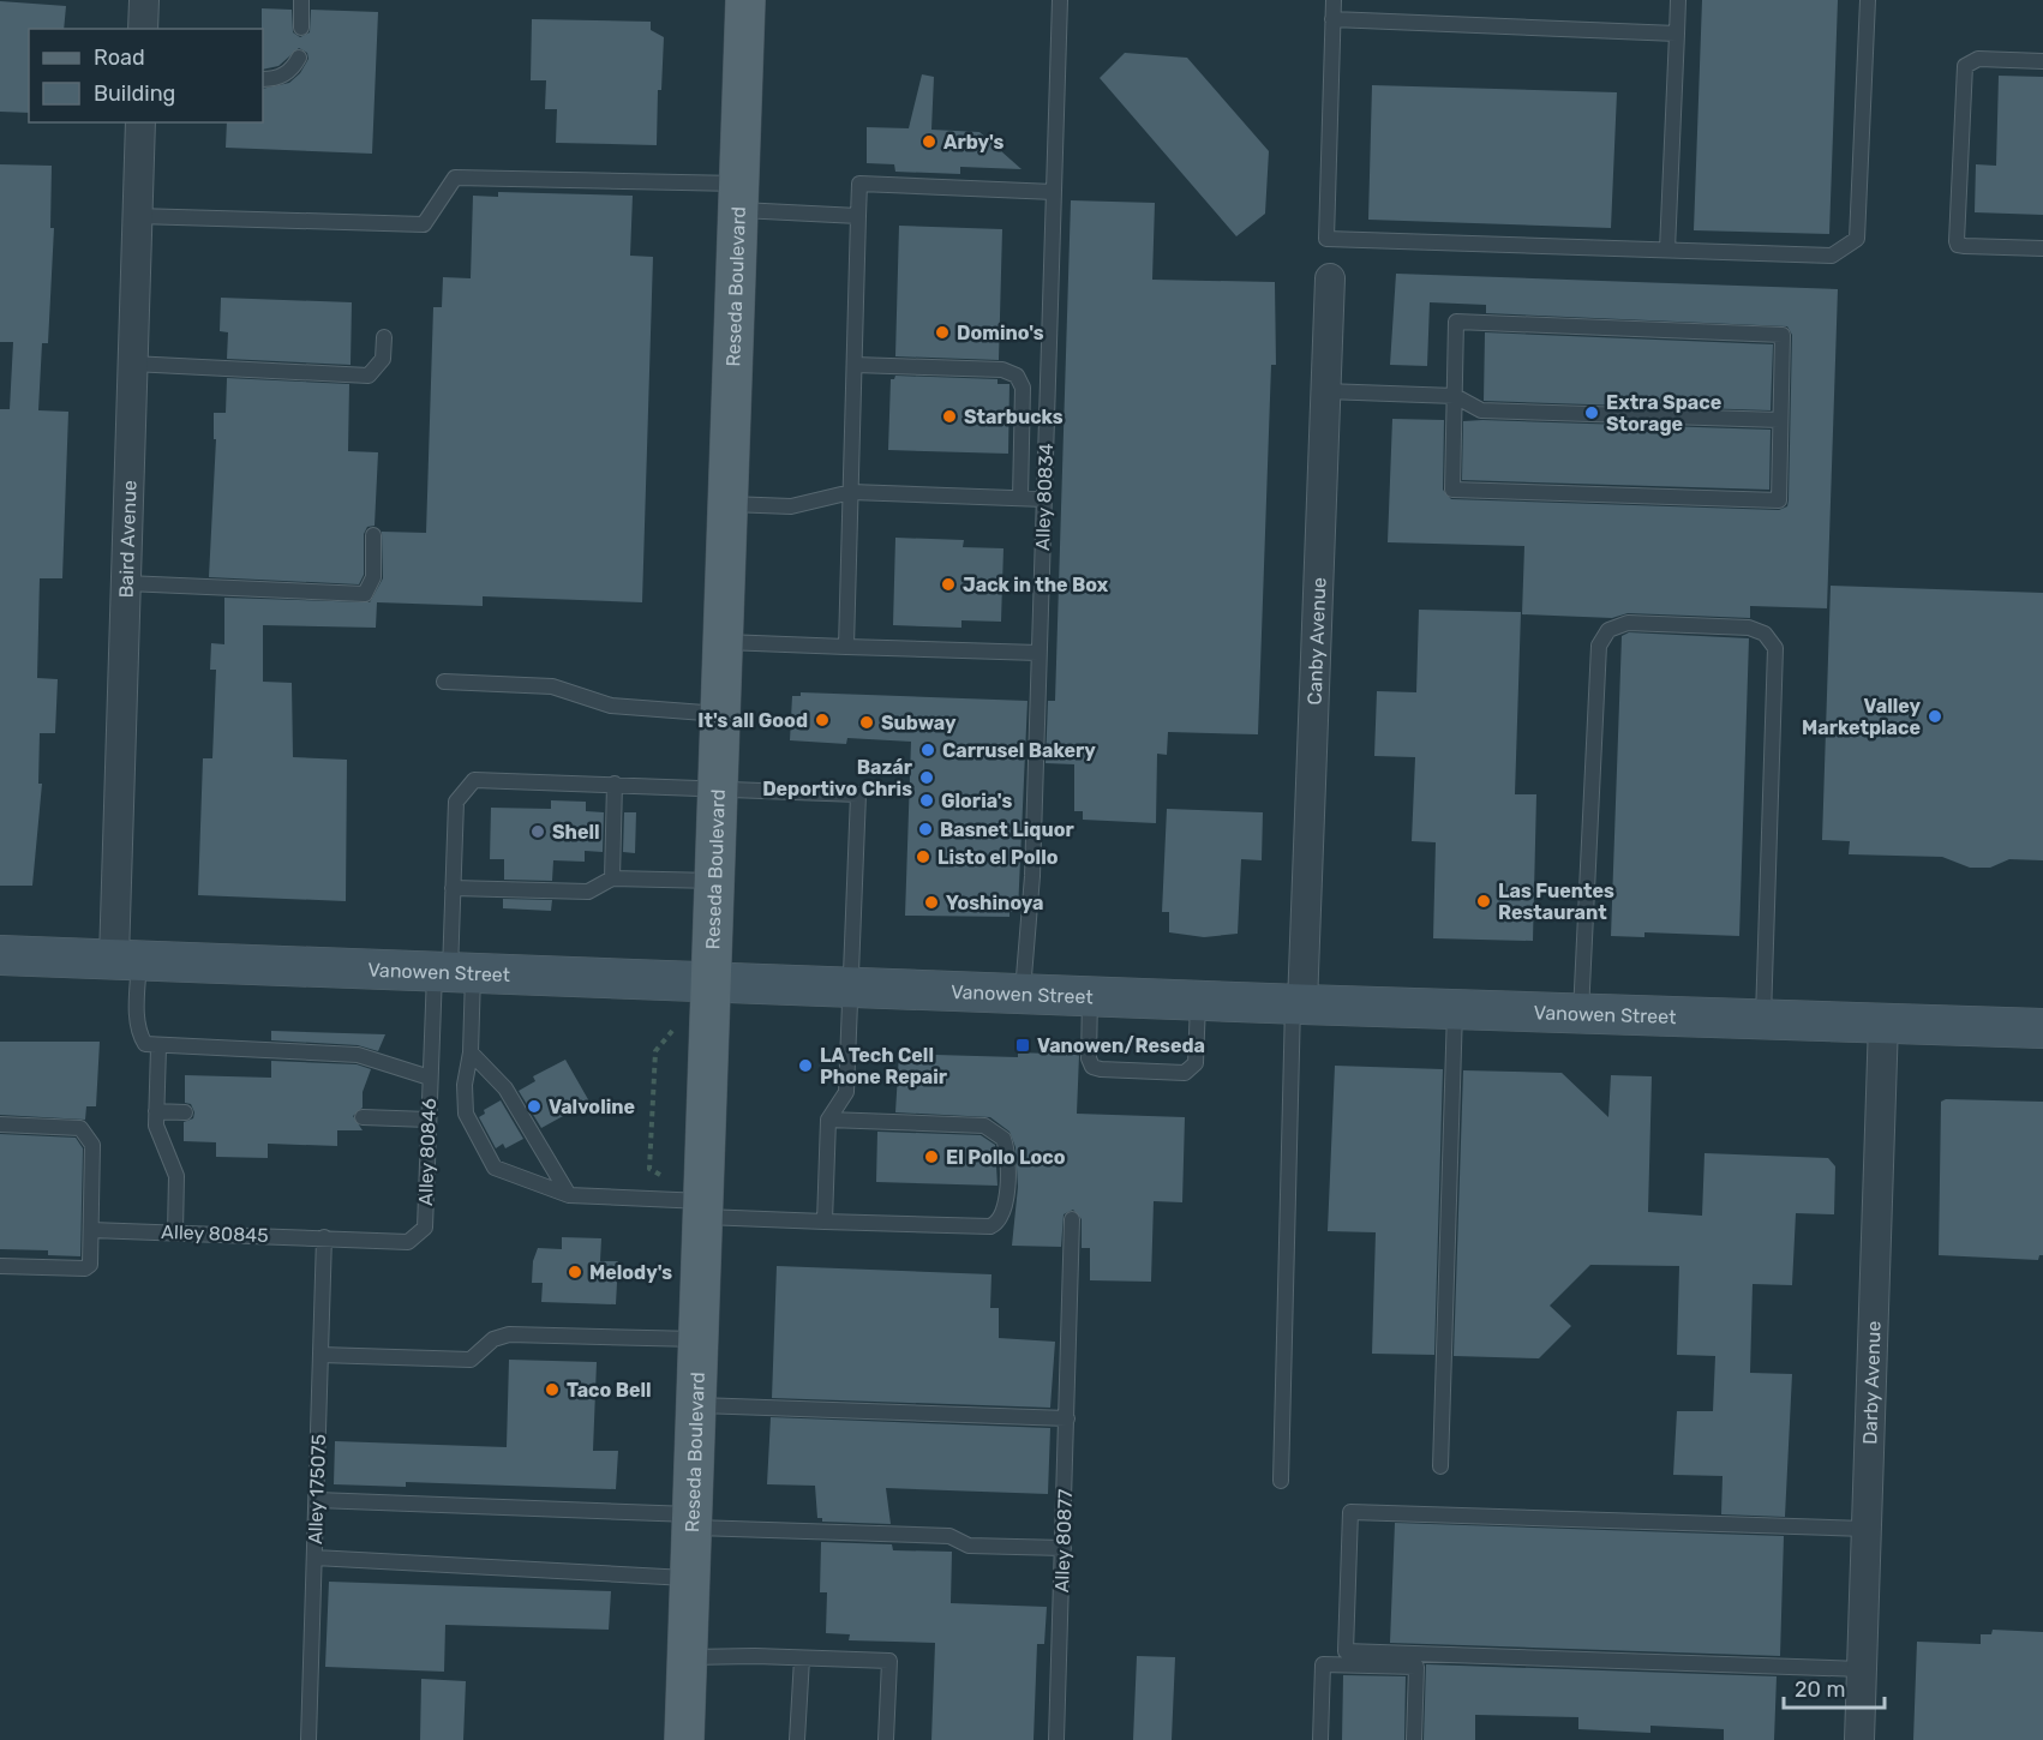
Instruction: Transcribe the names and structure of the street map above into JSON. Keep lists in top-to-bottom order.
{
  "streets": {
    "main road": ["Reseda Boulevard", "Vanowen Street"],
    "street": ["Baird Avenue", "Canby Avenue", "Darby Avenue"],
    "lane": [
      "Alley 80834",
      "Alley 80846",
      "Alley 80845",
      "Alley 175075",
      "Alley 80877"
    ]
  },
  "crossings": [
    ["Reseda Boulevard", "Vanowen Street"],
    ["Alley 80834", "Vanowen Street"],
    ["Baird Avenue", "Vanowen Street"],
    ["Canby Avenue", "Vanowen Street"],
    ["Vanowen Street", "Alley 80846"],
    ["Vanowen Street", "Darby Avenue"],
    ["Alley 80846", "Alley 80845"],
    ["Alley 80846", "Alley 175075"],
    ["Alley 80845", "Alley 175075"]
  ],
  "places": {
    "other": [
      "Arby's",
      "Domino's",
      "Extra Space Storage",
      "Starbucks",
      "Jack in the Box",
      "Valley Marketplace",
      "It's all Good",
      "Subway",
      "Carrusel Bakery",
      "Bazár Deportivo Chris",
      "Gloria's",
      "Basnet Liquor",
      "Shell",
      "Listo el Pollo",
      "Las Fuentes Restaurant",
      "Yoshinoya",
      "LA Tech Cell Phone Repair",
      "Valvoline",
      "El Pollo Loco",
      "Melody's",
      "Taco Bell"
    ],
    "transit": ["Vanowen/Reseda"]
  },
  "legend": ["Road", "Building"],
  "scale_bar": "20 m"
}
